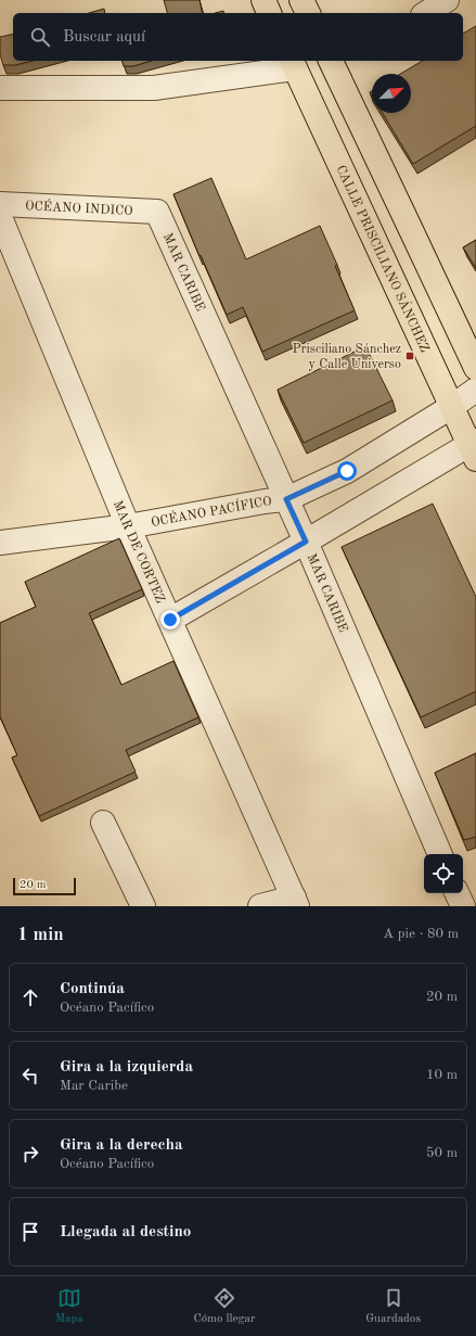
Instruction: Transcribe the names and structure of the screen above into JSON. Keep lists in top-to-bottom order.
{
  "streets": {
    "main road": ["CALLE PRISCILIANO SÁNCHEZ"],
    "street": [
      "OCÉANO INDICO",
      "MAR CARIBE",
      "OCÉANO PACÍFICO",
      "MAR DE CORTEZ"
    ]
  },
  "crossings": [
    ["OCÉANO INDICO", "MAR CARIBE"],
    ["CALLE PRISCILIANO SÁNCHEZ", "OCÉANO PACÍFICO"],
    ["MAR CARIBE", "OCÉANO PACÍFICO"],
    ["OCÉANO PACÍFICO", "MAR DE CORTEZ"]
  ],
  "places": {
    "transit": ["Prisciliano Sánchez y Calle Universo"]
  },
  "scale_bar": "20 m",
  "north": "top right",
  "page": {
    "search": "Buscar aquí",
    "scale": "20 m",
    "heading": ["1 min", "A pie · 80 m"],
    "list": [
      ["Continúa", "Océano Pacífico", "20 m"],
      ["Gira a la izquierda", "Mar Caribe", "10 m"],
      ["Gira a la derecha", "Océano Pacífico", "50 m"],
      "Llegada al destino"
    ],
    "nav": ["Mapa", "Cómo llegar", "Guardados"]
  }
}
